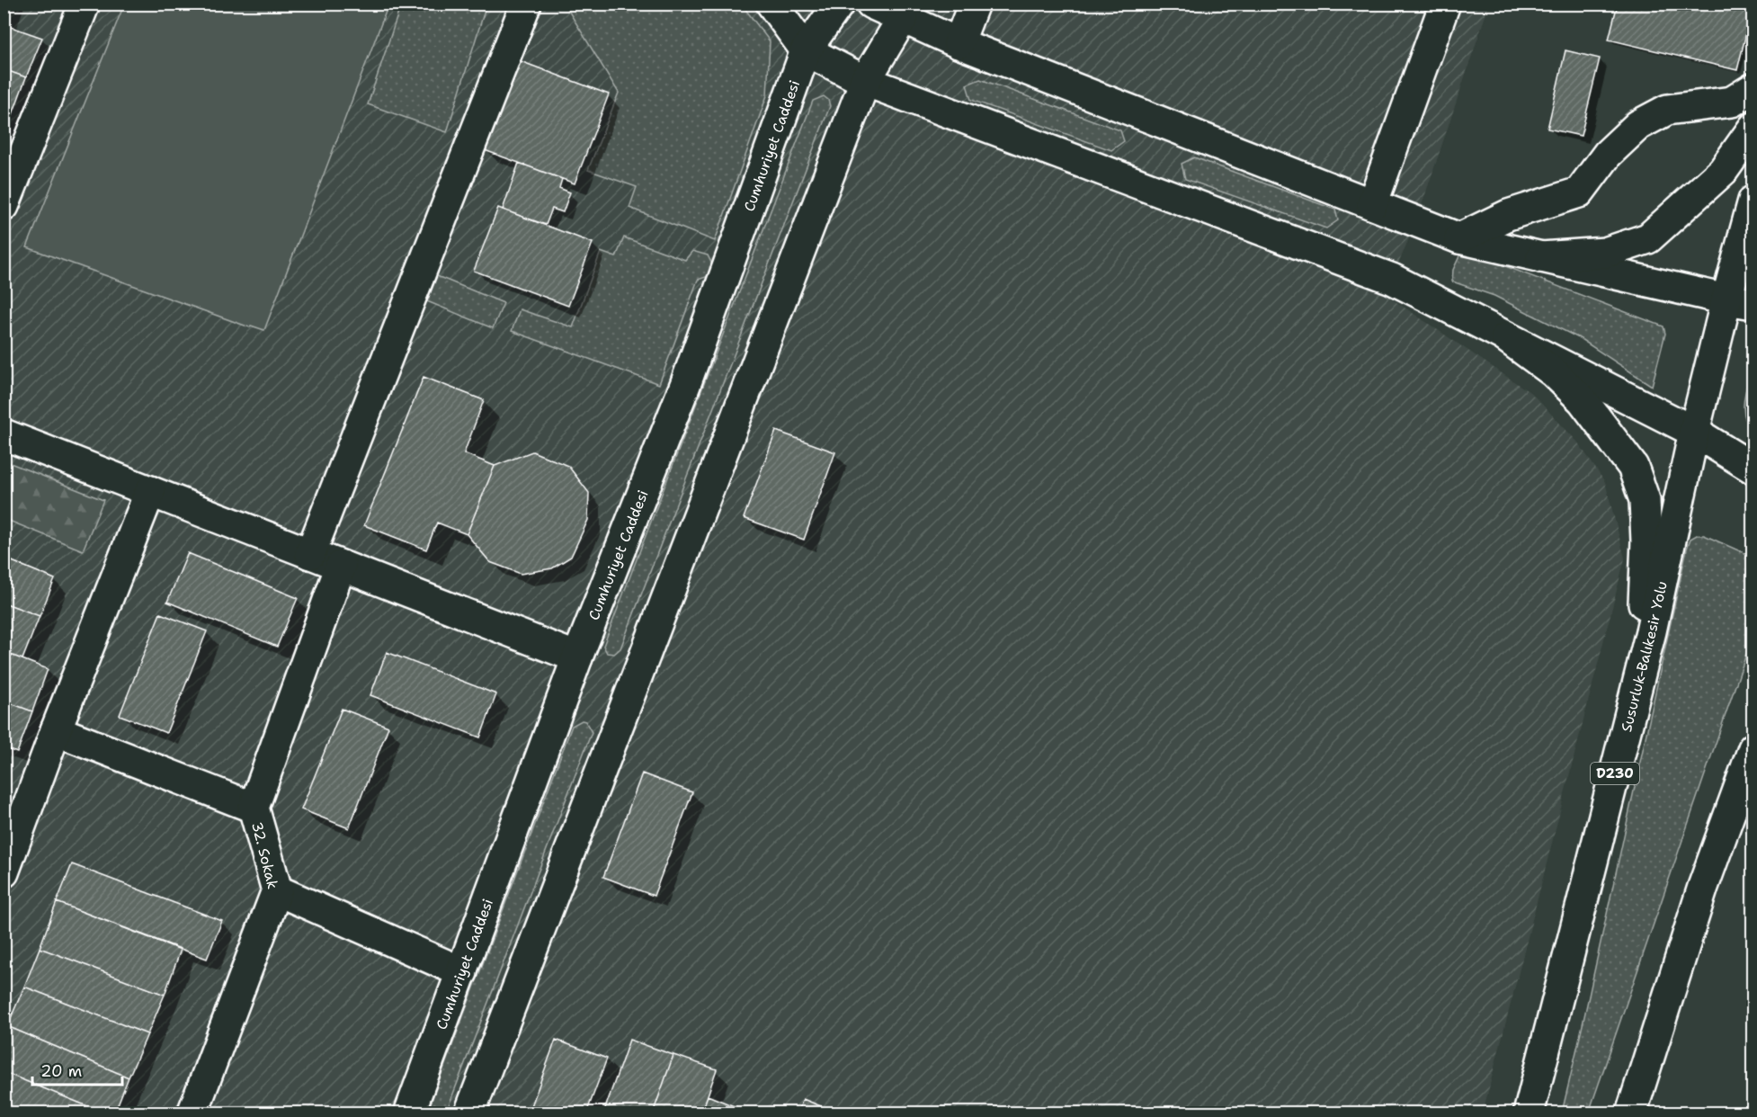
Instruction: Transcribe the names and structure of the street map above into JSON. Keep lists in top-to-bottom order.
{
  "streets": {
    "main road": [
      "Cumhuriyet Caddesi",
      "Susurluk-Balıkesir Yolu",
      "D230",
      "32. Sokak"
    ]
  },
  "scale_bar": "20 m"
}
